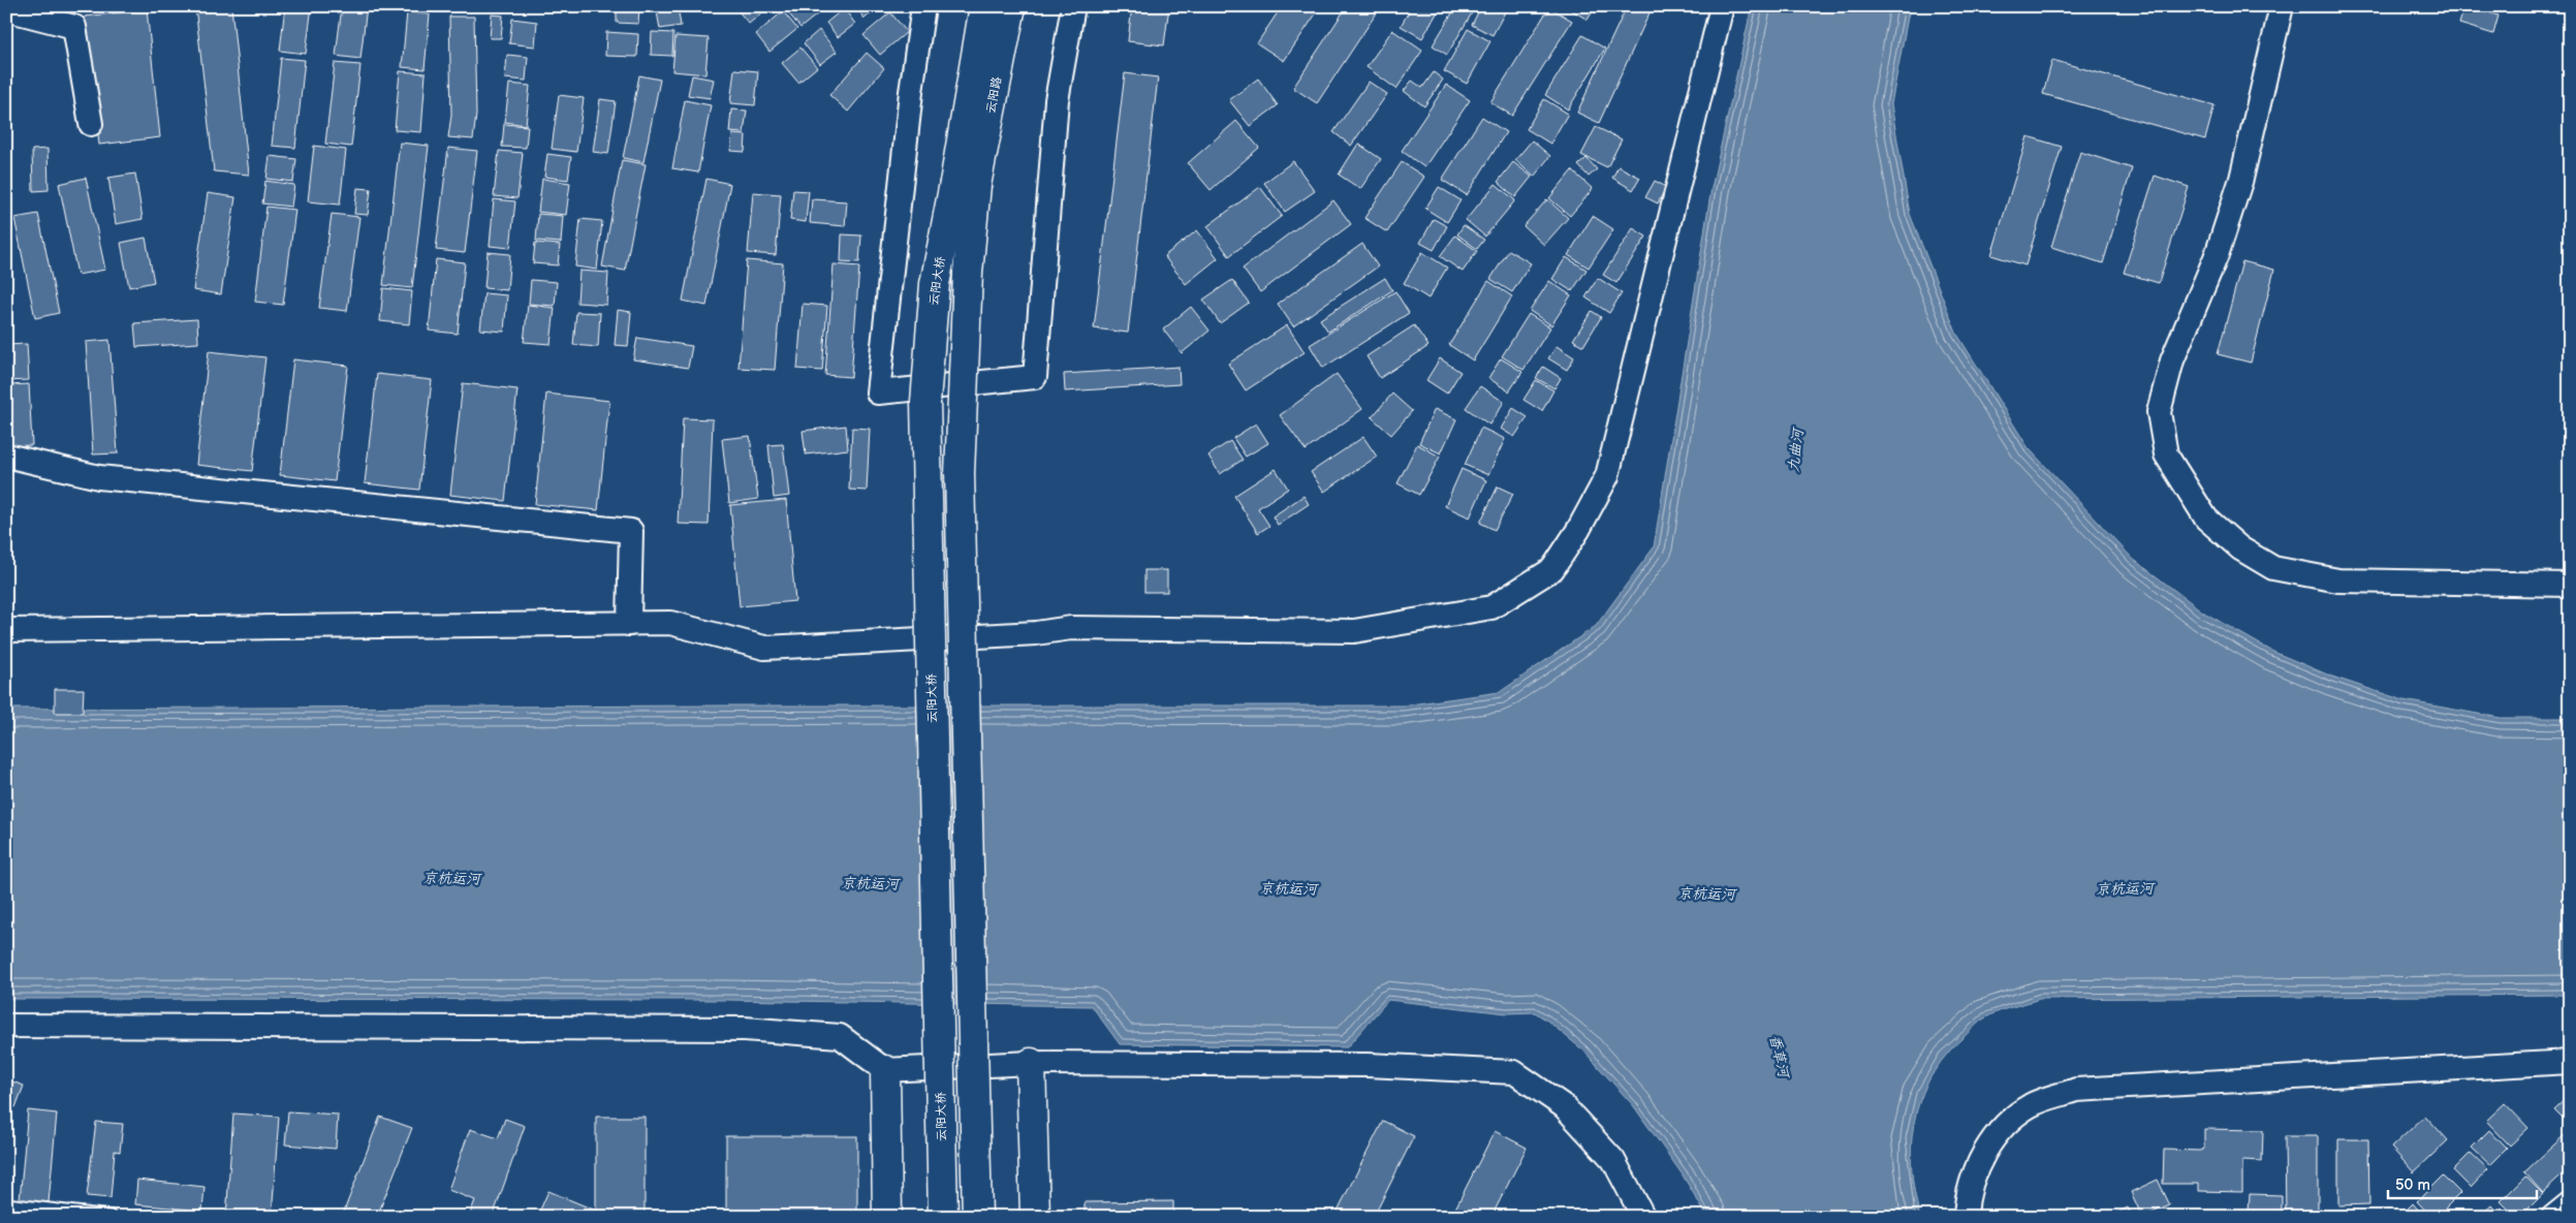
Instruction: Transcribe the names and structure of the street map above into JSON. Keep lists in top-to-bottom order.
{
  "streets": {
    "street": ["云阳路", "云阳大桥"]
  },
  "crossings": [
    ["云阳路", "云阳大桥"]
  ],
  "water": ["九曲河", "京杭运河", "香草河"],
  "scale_bar": "50 m"
}
